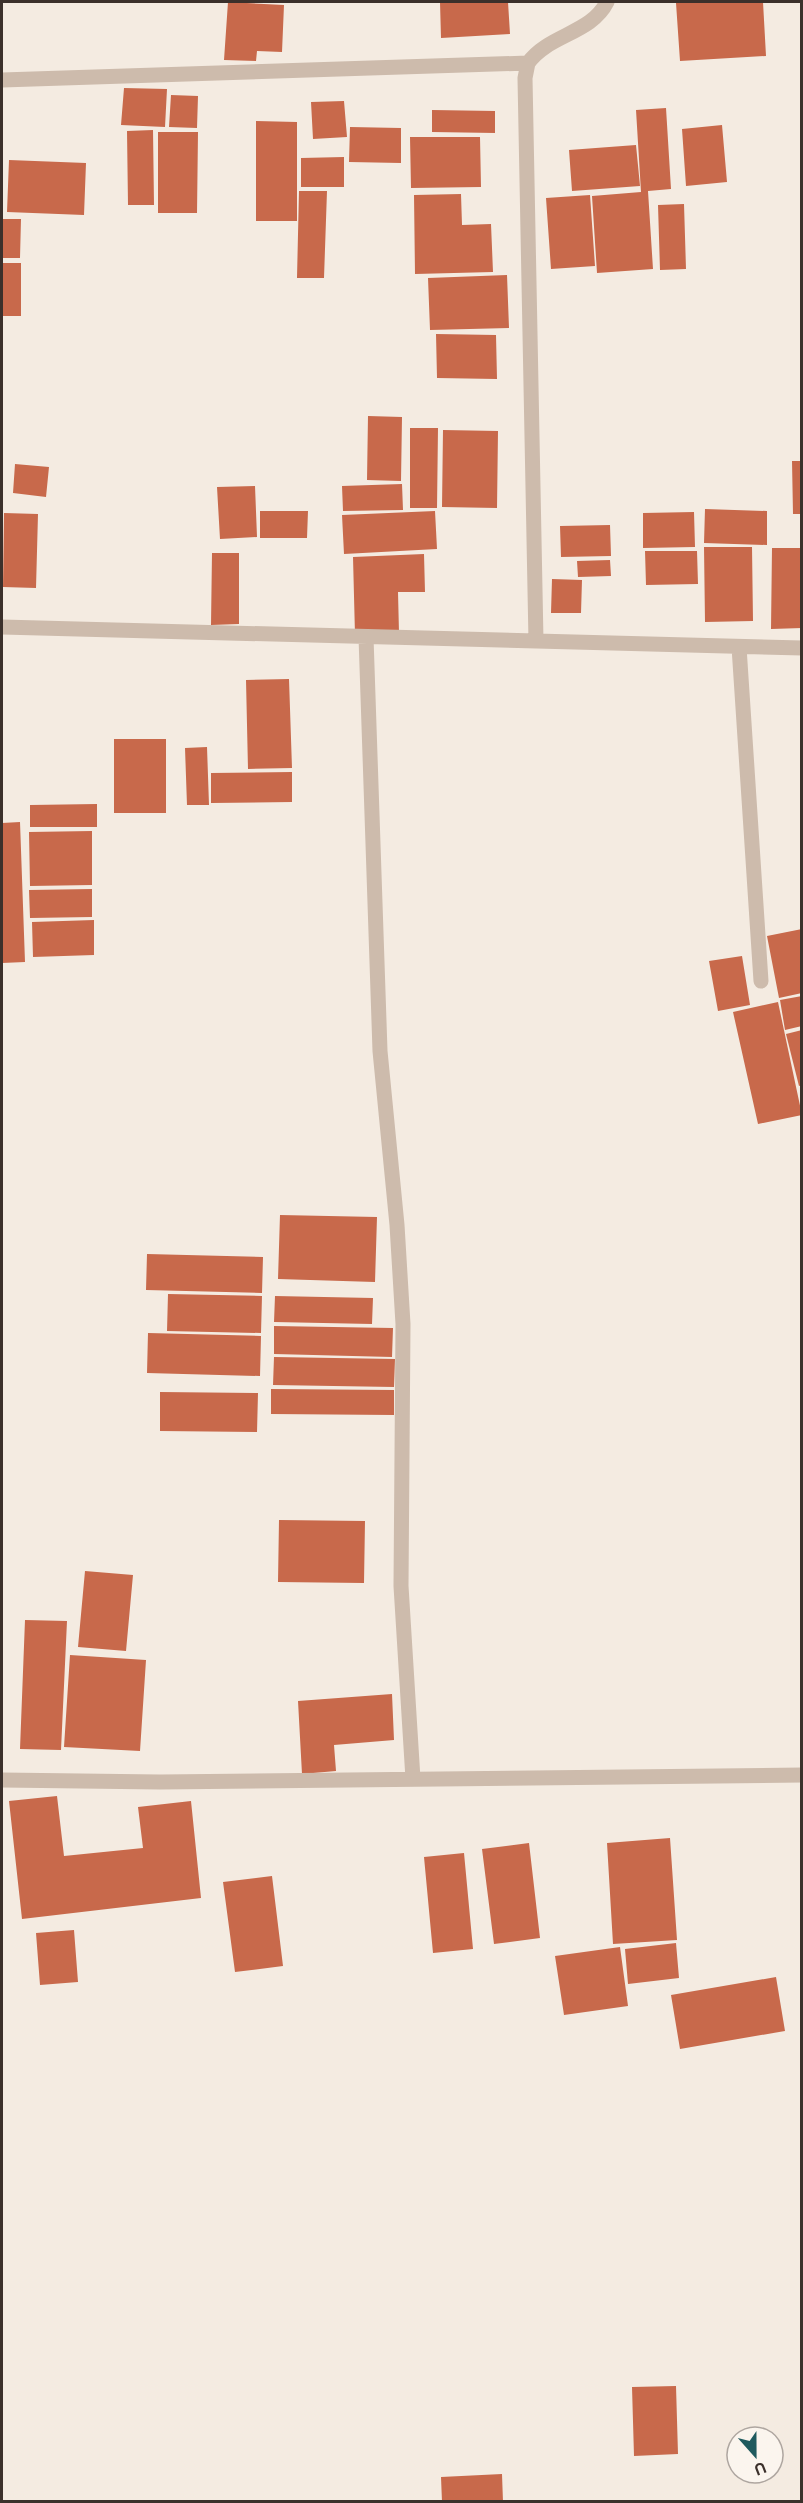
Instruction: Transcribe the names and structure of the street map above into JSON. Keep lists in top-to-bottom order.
{
  "north": "bottom"
}
